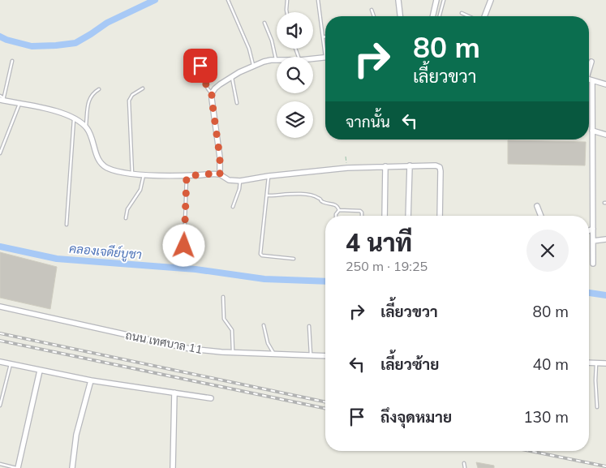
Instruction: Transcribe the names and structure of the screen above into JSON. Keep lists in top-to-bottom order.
{
  "streets": {
    "street": ["ถนน เทศบาล 11"]
  },
  "water": ["คลองเจดีย์บูชา"],
  "page": {
    "turn": ["80 m", "เลี้ยวขวา"],
    "then": "จากนั้น",
    "heading": ["4 นาที", "250 m · 19:25"],
    "list": [
      {
        "name": "เลี้ยวขวา",
        "value": "80 m"
      },
      {
        "name": "เลี้ยวซ้าย",
        "value": "40 m"
      },
      {
        "name": "ถึงจุดหมาย",
        "value": "130 m"
      }
    ]
  }
}
